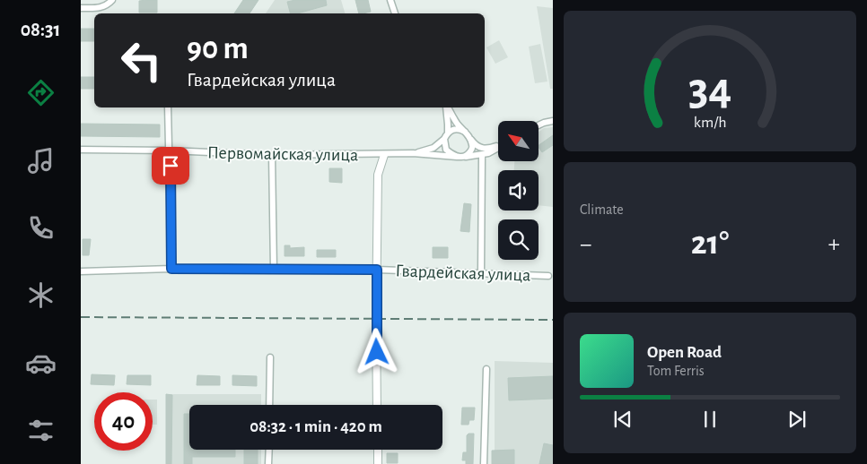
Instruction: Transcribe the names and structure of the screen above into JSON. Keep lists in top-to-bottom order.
{
  "streets": {
    "street": ["Первомайская улица", "Гвардейская улица"]
  },
  "north": "top left",
  "page": {
    "tabs": "08:31",
    "turn": ["90 m", "Гвардейская улица"],
    "tile": "Climate",
    "heat": ["−", "21°", "+"],
    "song": ["Open Road", "Tom Ferris"],
    "limit": "40",
    "trip": "08:32 · 1 min · 420 m",
    "gauge": ["34", "km/h"]
  }
}
